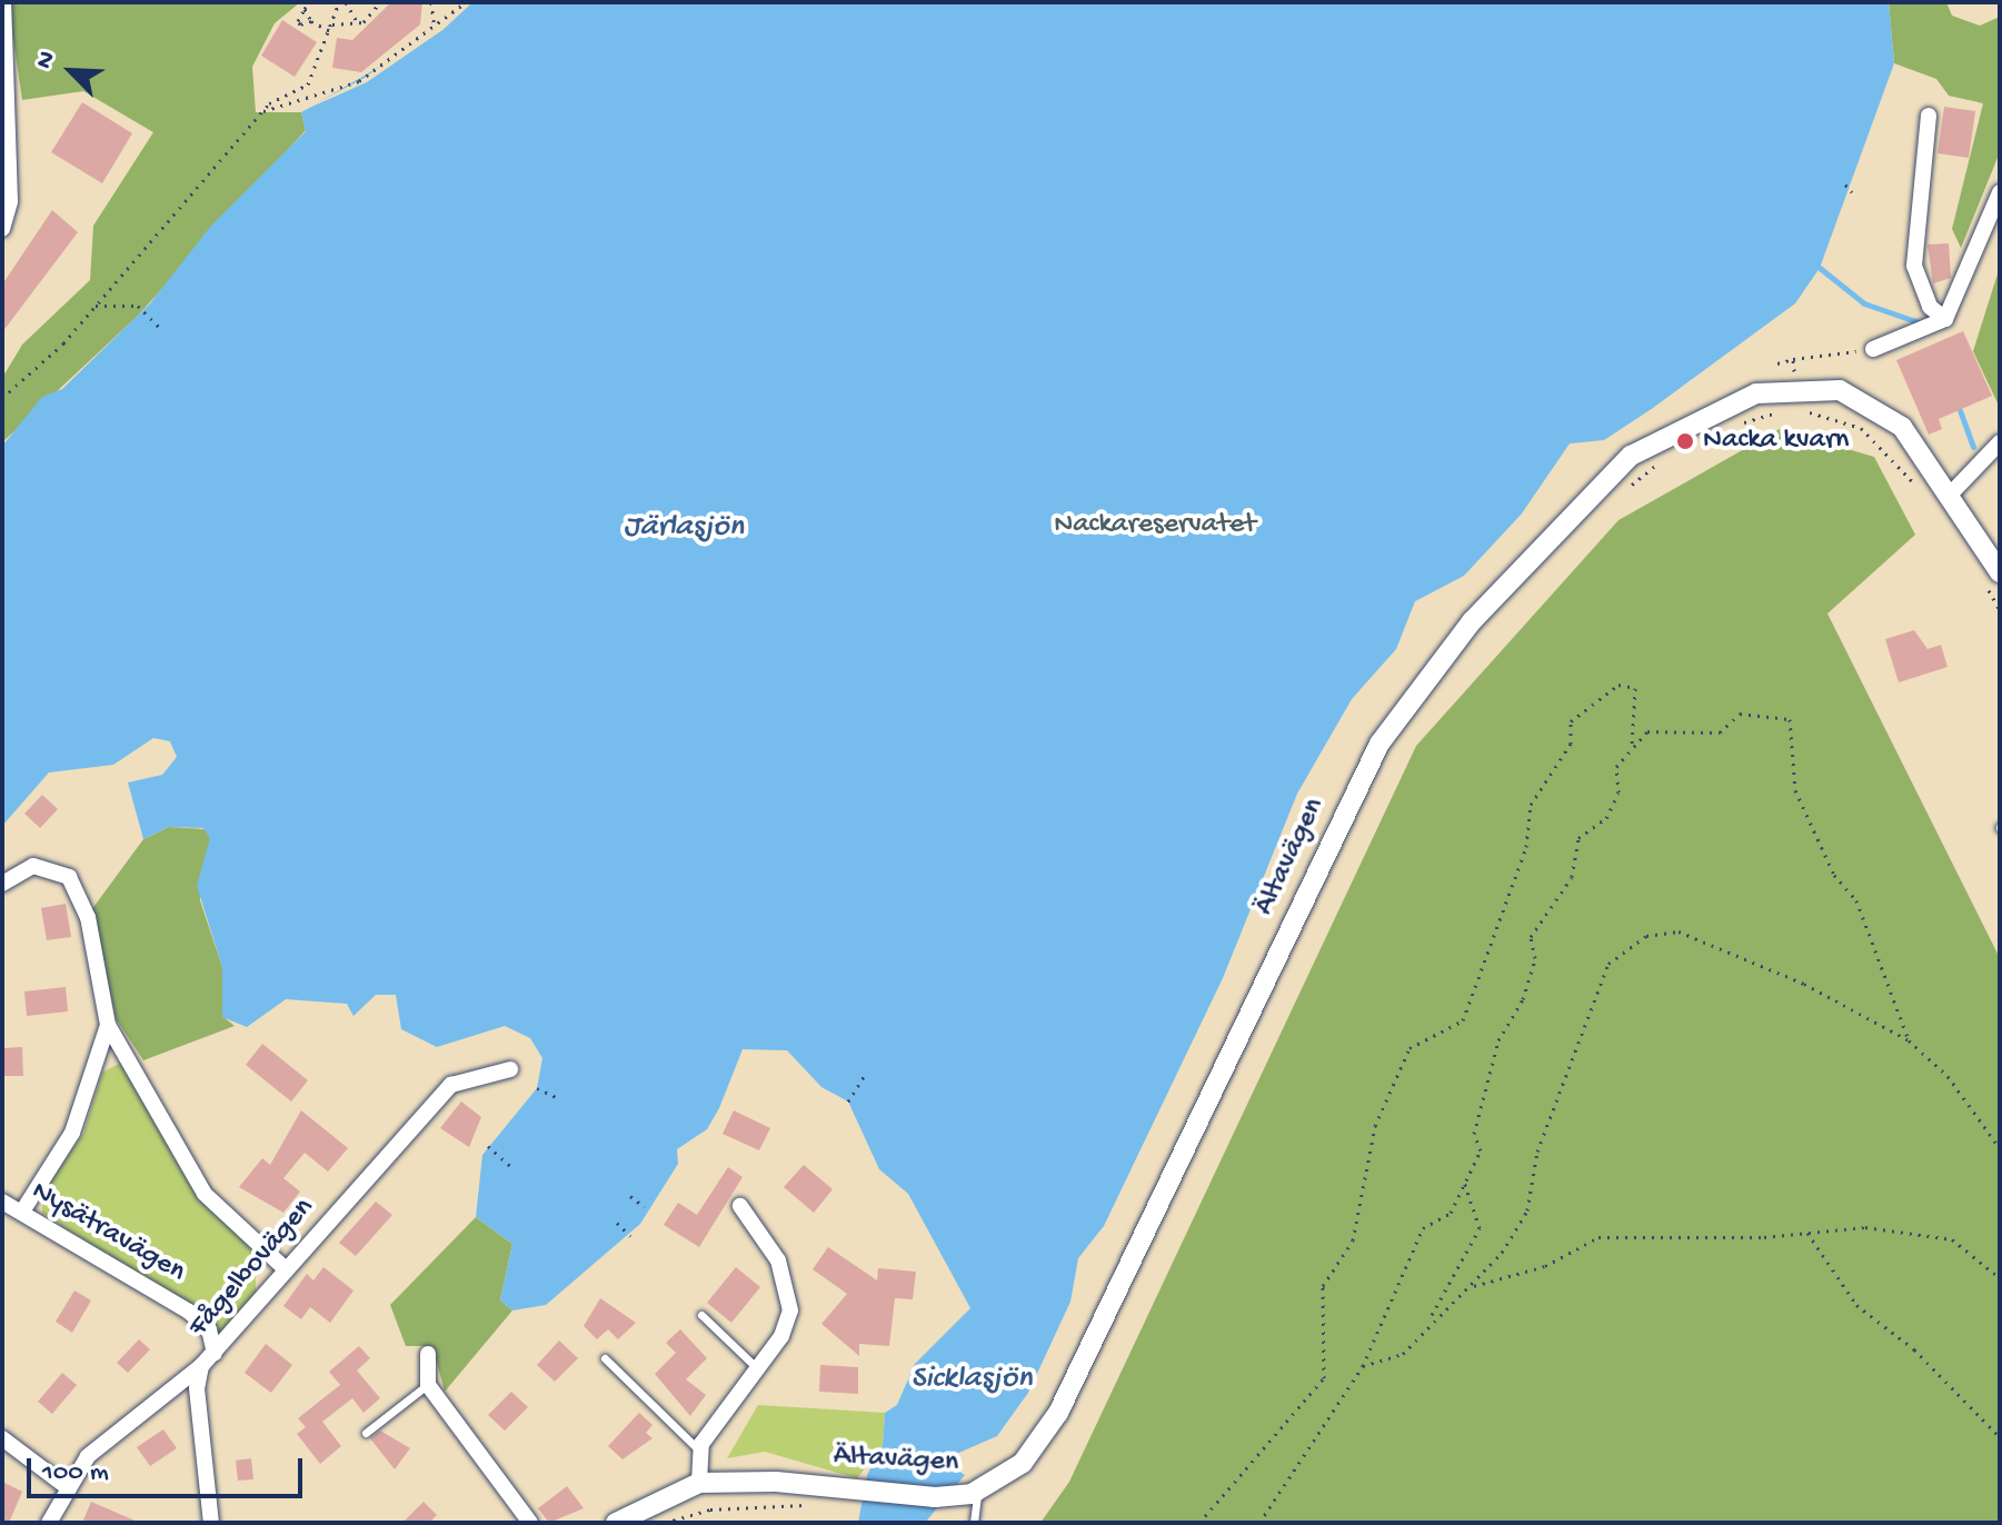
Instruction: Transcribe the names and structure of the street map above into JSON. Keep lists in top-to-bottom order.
{
  "streets": {
    "main road": ["Ältavägen"],
    "street": ["Nysätravägen", "Fågelbovägen"]
  },
  "crossings": [
    ["Nysätravägen", "Fågelbovägen"]
  ],
  "water": ["Järlasjön", "Sicklasjön"],
  "parks": ["Nackareservatet"],
  "places": ["Nacka kvarn"],
  "scale_bar": "100 m",
  "north": "top left"
}
